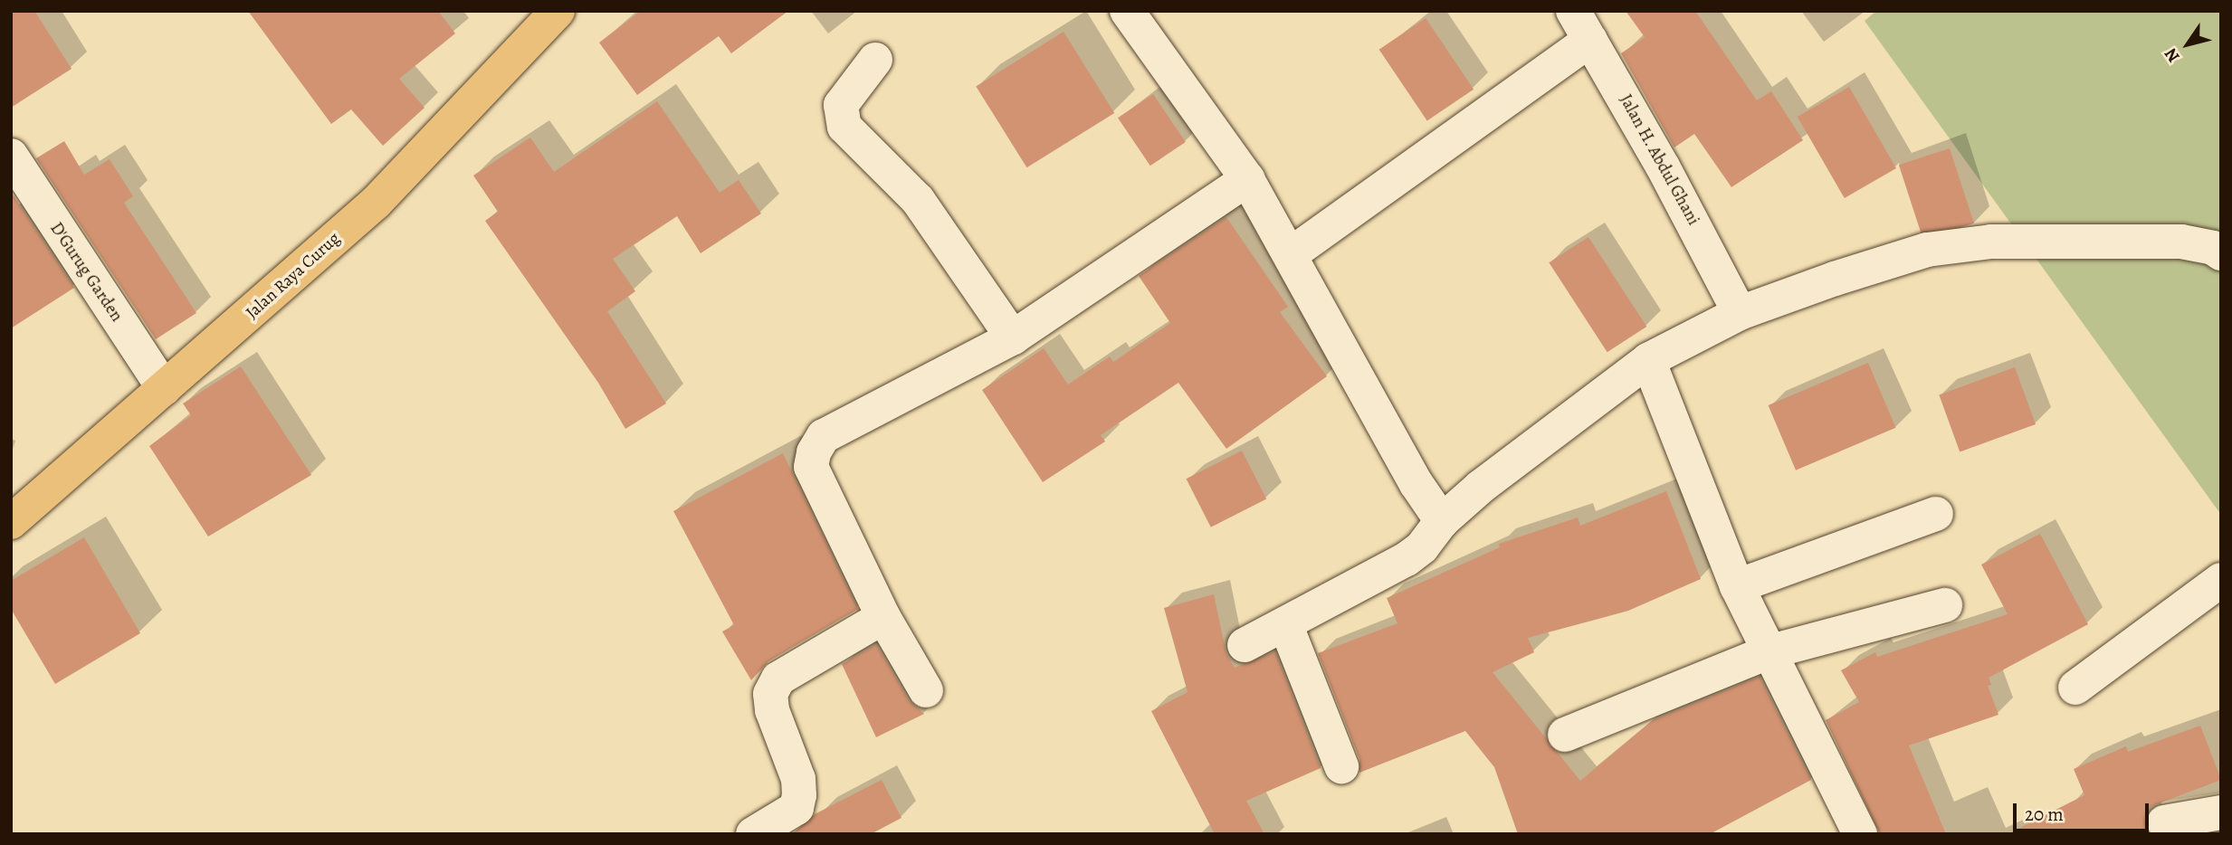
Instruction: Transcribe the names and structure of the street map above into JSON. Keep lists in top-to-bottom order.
{
  "streets": {
    "main road": ["Jalan Raya Curug"],
    "street": ["Jalan H. Abdul Ghani", "D'Gurug Garden"]
  },
  "crossings": [
    ["D'Gurug Garden", "Jalan Raya Curug"]
  ],
  "scale_bar": "20 m",
  "north": "bottom left"
}
